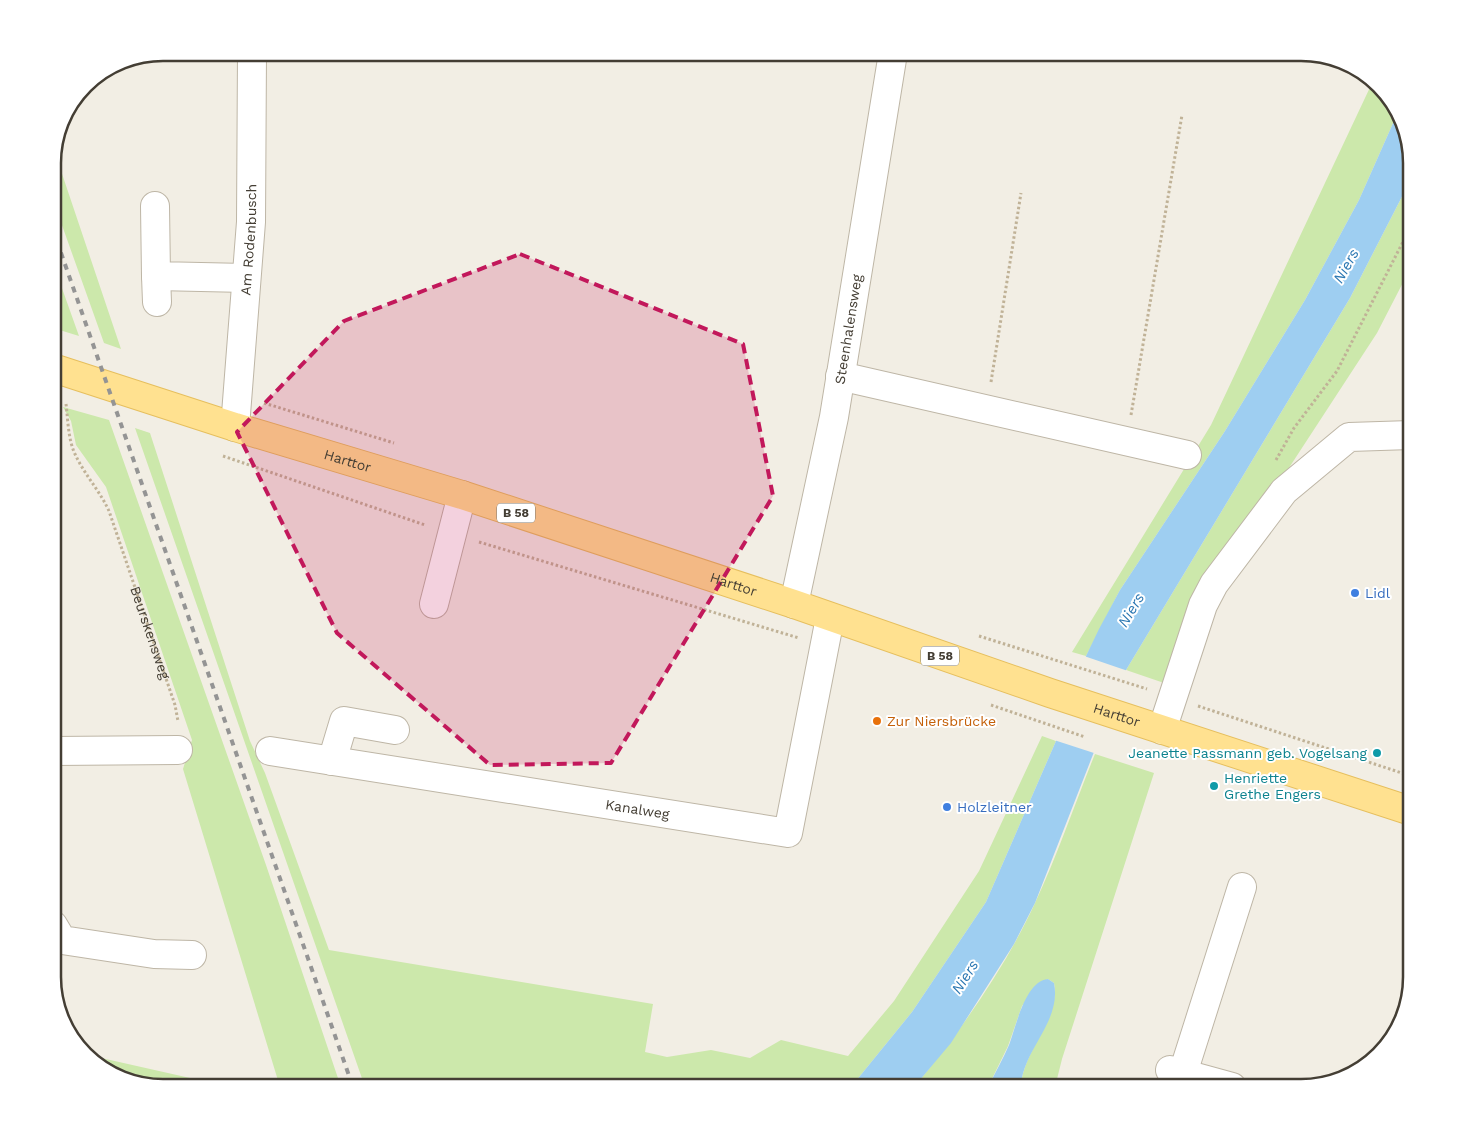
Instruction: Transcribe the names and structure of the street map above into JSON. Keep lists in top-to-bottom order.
{
  "streets": {
    "main road": ["Harttor", "B 58"],
    "street": ["Am Rodenbusch", "Steenhalensweg", "Kanalweg"],
    "path": ["Beurskensweg"]
  },
  "crossings": [
    ["Am Rodenbusch", "Harttor"],
    ["Steenhalensweg", "Harttor"],
    ["Harttor", "Kanalweg"]
  ],
  "water": ["Niers"],
  "places": [
    "Lidl",
    "Zur Niersbrücke",
    "Jeanette Passmann geb. Vogelsang",
    "Henriette Grethe Engers",
    "Holzleitner"
  ]
}
